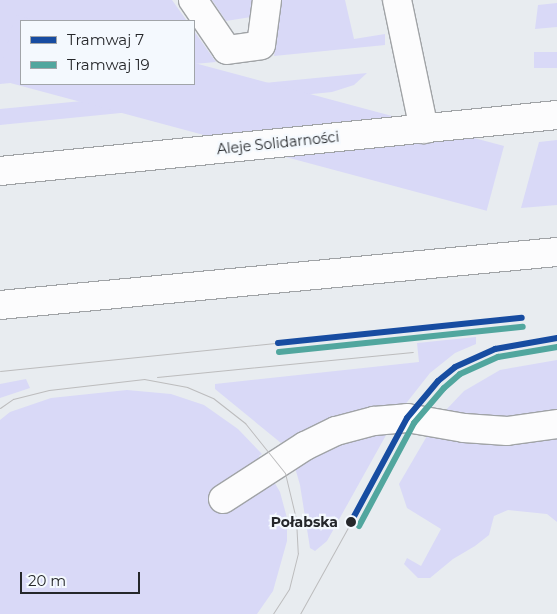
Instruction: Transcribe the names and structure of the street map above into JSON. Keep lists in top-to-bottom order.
{
  "streets": {
    "street": ["Aleje Solidarności"]
  },
  "places": ["Połabska"],
  "lines": ["tram line 7", "tram line 19"],
  "legend": ["Tramwaj 7", "Tramwaj 19"],
  "scale_bar": "20 m"
}
